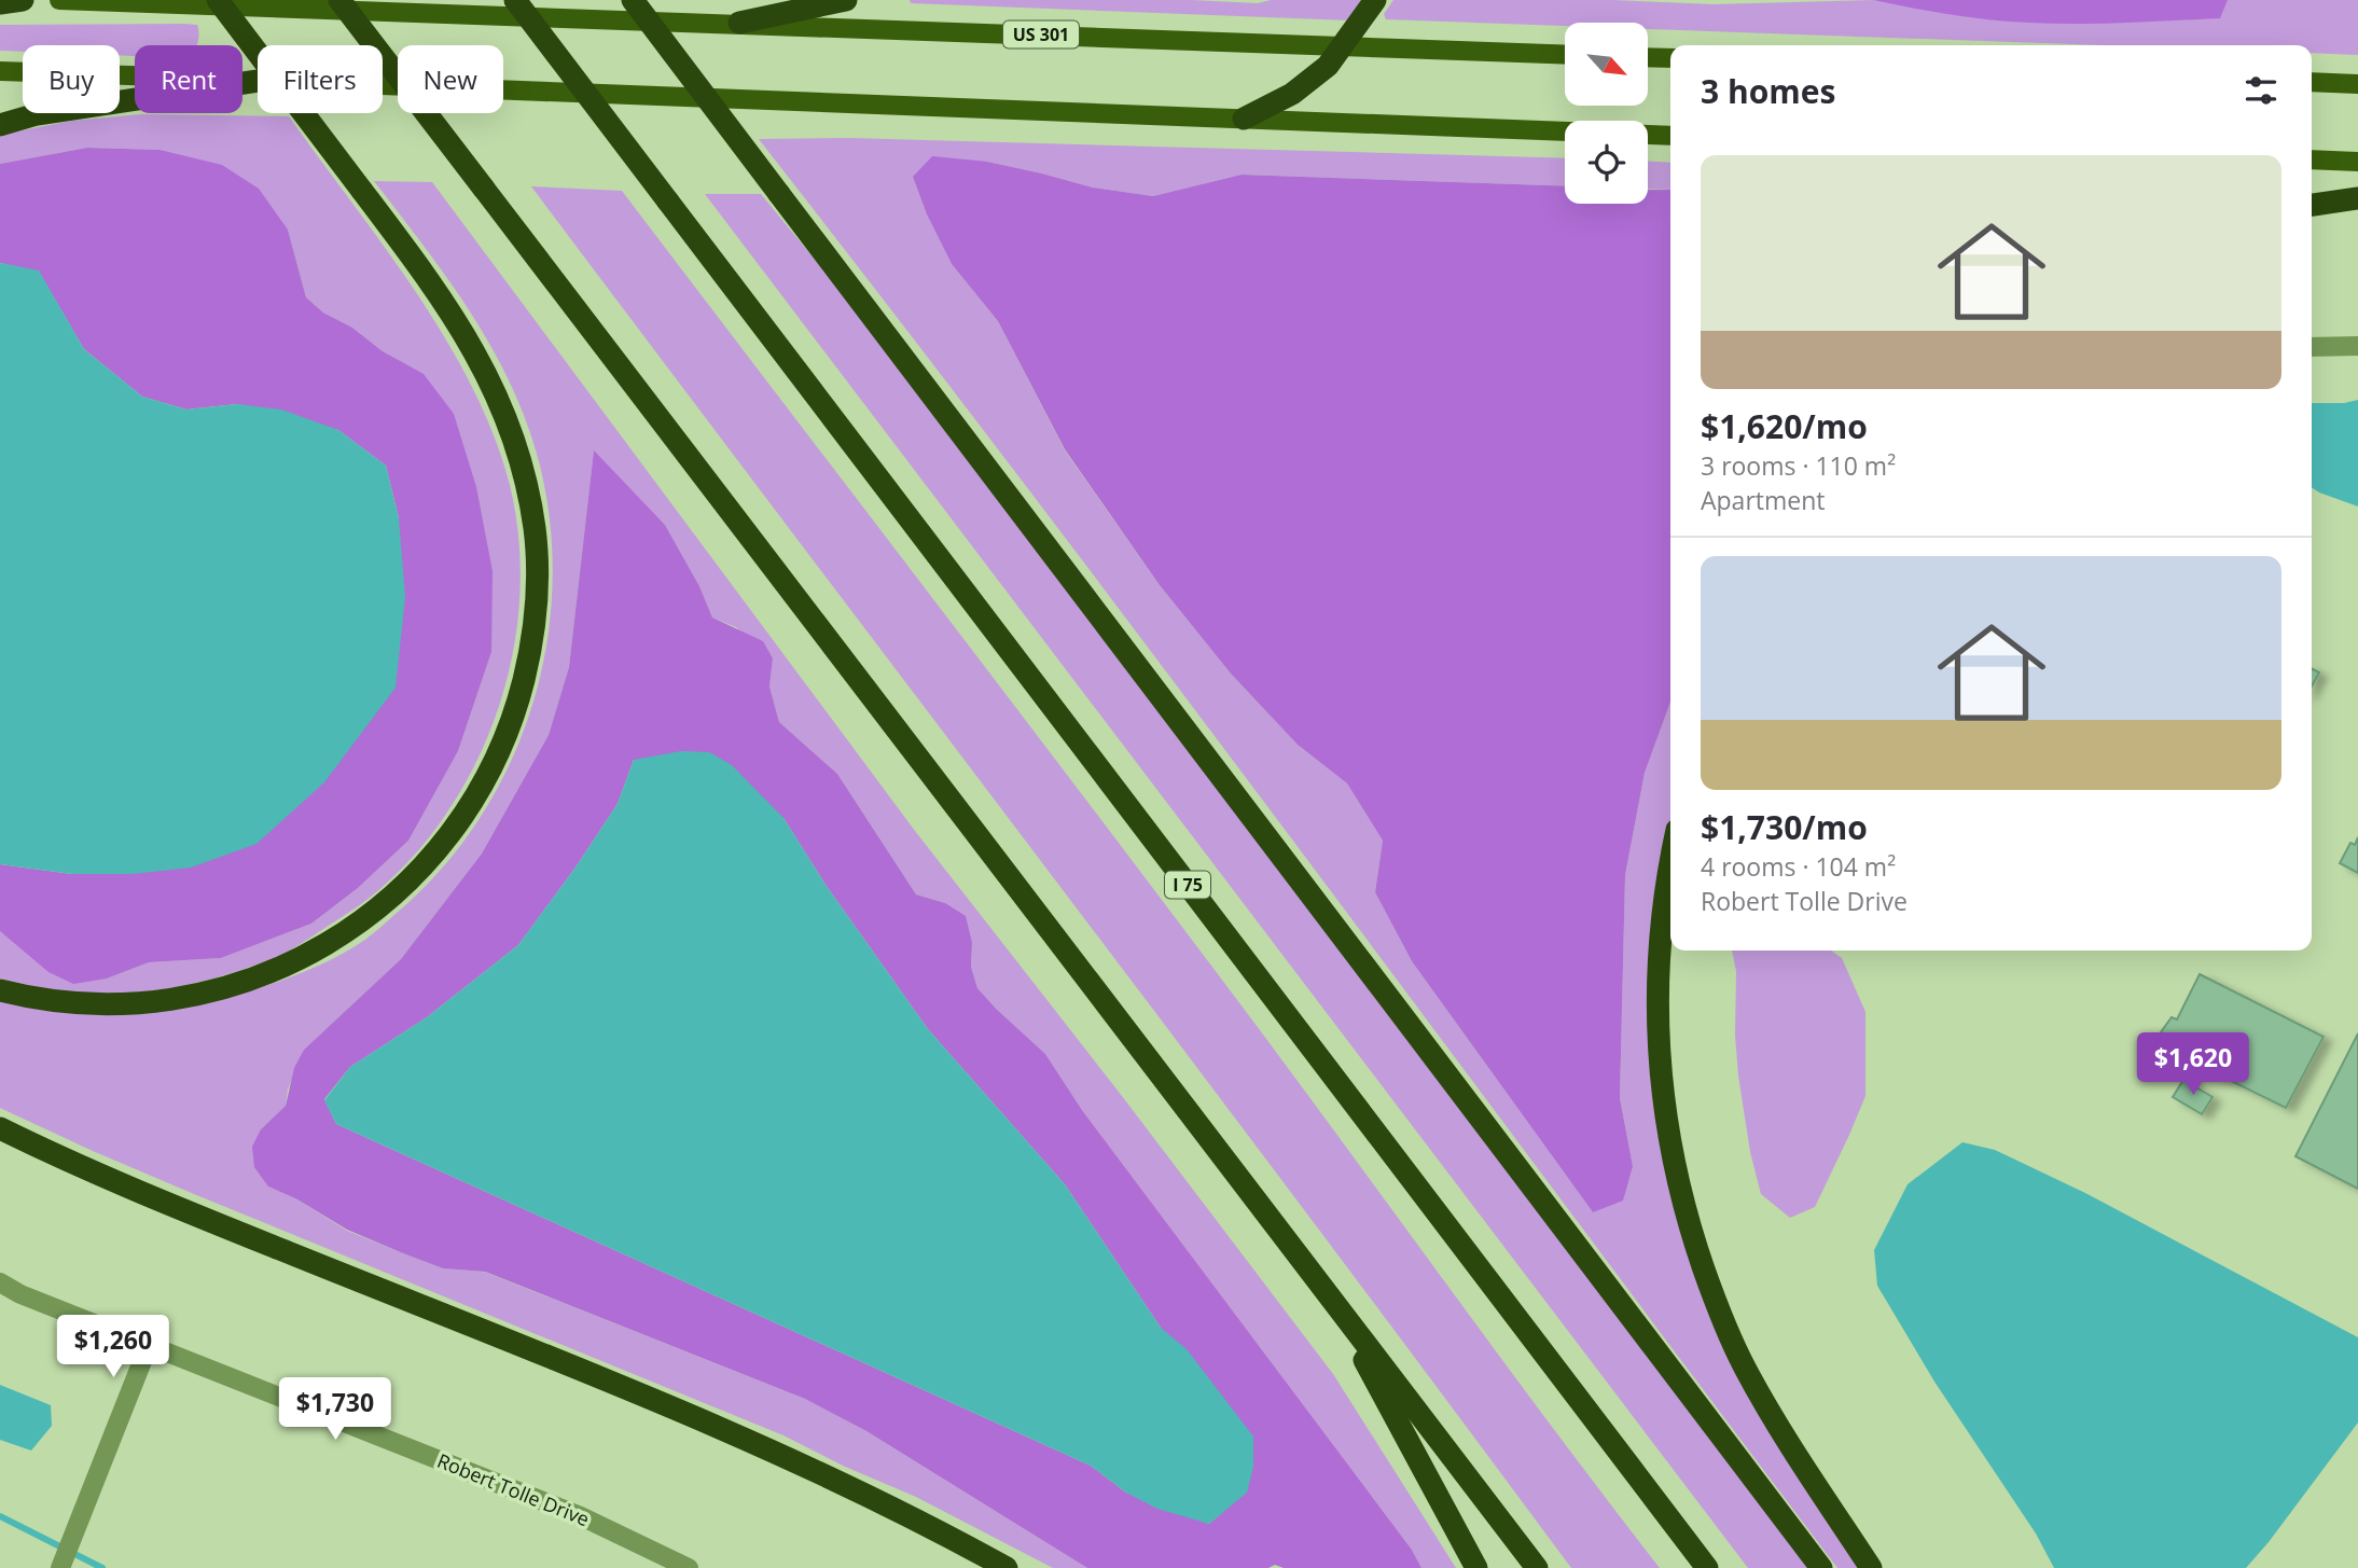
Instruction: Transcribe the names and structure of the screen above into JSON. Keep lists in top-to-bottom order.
{
  "streets": {
    "highway": ["I 75"],
    "main road": ["US 301"],
    "street": ["Robert Tolle Drive"]
  },
  "north": "bottom right",
  "page": {
    "chip": [
      "Buy",
      "Rent",
      "Filters",
      "New"
    ],
    "heading": "3 homes",
    "list": [
      {
        "name": "$1,620/mo",
        "note": "3 rooms · 110 m² · Apartment"
      },
      {
        "name": "$1,730/mo",
        "note": "4 rooms · 104 m² · Robert Tolle Drive"
      }
    ],
    "price": ["$1,620", "$1,260", "$1,730"]
  }
}
